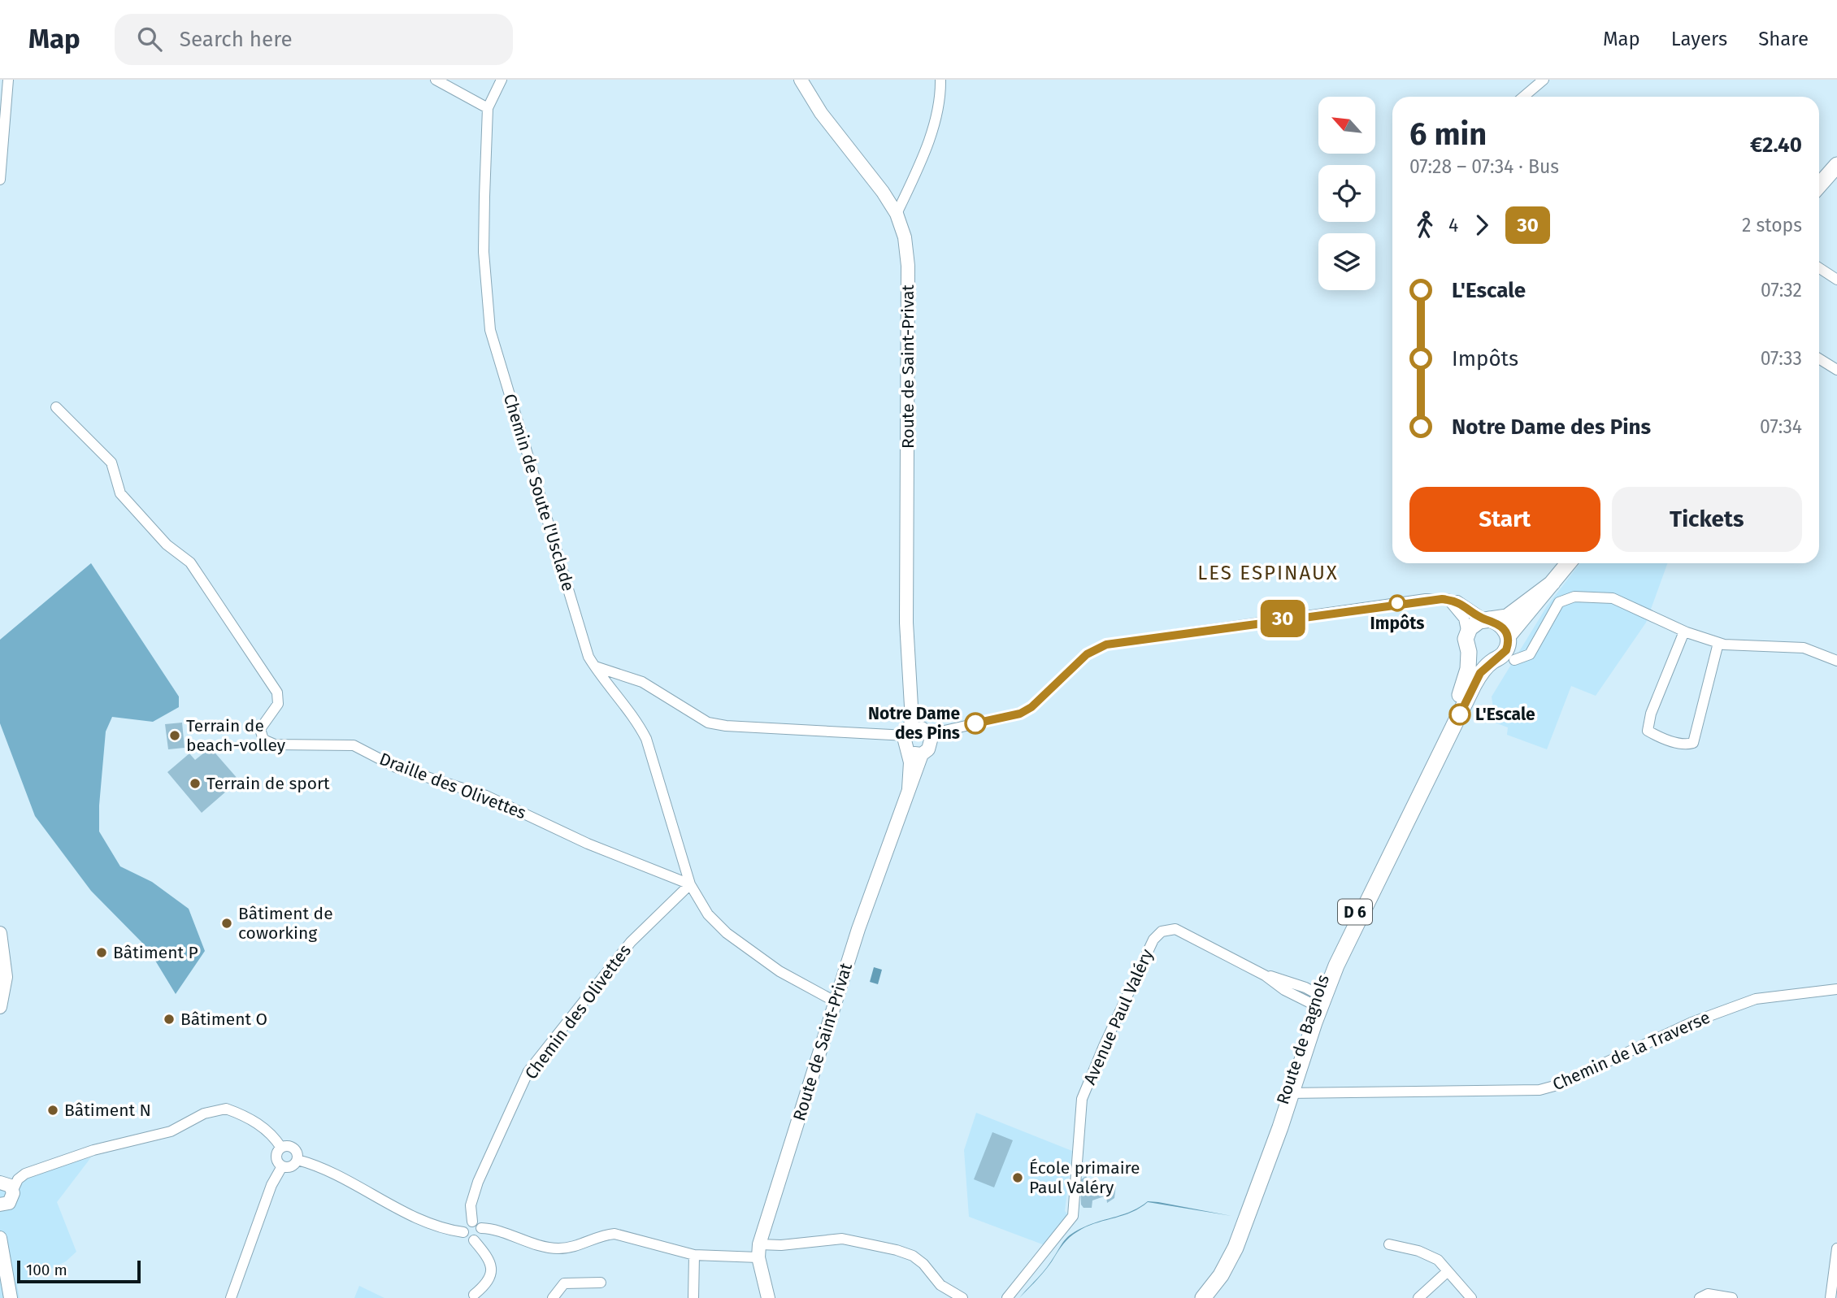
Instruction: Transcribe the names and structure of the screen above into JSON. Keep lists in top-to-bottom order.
{
  "streets": {
    "main road": ["D 6", "Route de Bagnols"],
    "street": [
      "Route de Saint-Privat",
      "Chemin de Soute l'Usclade",
      "Draille des Olivettes",
      "Chemin des Olivettes",
      "Avenue Paul Valéry",
      "Chemin de la Traverse"
    ]
  },
  "crossings": [
    ["Chemin de Soute l'Usclade", "Draille des Olivettes"],
    ["Chemin de Soute l'Usclade", "Chemin des Olivettes"],
    ["Draille des Olivettes", "Chemin des Olivettes"],
    ["D 6", "Route de Bagnols"],
    ["Avenue Paul Valéry", "Route de Bagnols"],
    ["Route de Bagnols", "Chemin de la Traverse"]
  ],
  "districts": ["LES ESPINAUX"],
  "places": [
    "Impôts",
    "L'Escale",
    "Notre Dame des Pins",
    "Terrain de beach-volley",
    "Terrain de sport",
    "Bâtiment de coworking",
    "Bâtiment P",
    "Bâtiment O",
    "Bâtiment N",
    "École primaire Paul Valéry"
  ],
  "lines": ["bus line 30"],
  "scale_bar": "100 m",
  "north": "top left",
  "page": {
    "header": "Map",
    "search": "Search here",
    "nav": ["Map", "Layers", "Share"],
    "on_map": "30",
    "heading": ["6 min", "07:28 – 07:34 · Bus", "€2.40"],
    "legs": ["4", "30", "2 stops"],
    "list": [
      {
        "name": "L'Escale",
        "value": "07:32"
      },
      {
        "name": "Impôts",
        "value": "07:33"
      },
      {
        "name": "Notre Dame des Pins",
        "value": "07:34"
      }
    ],
    "buttons": ["Start", "Tickets"],
    "scale": "100 m"
  }
}
